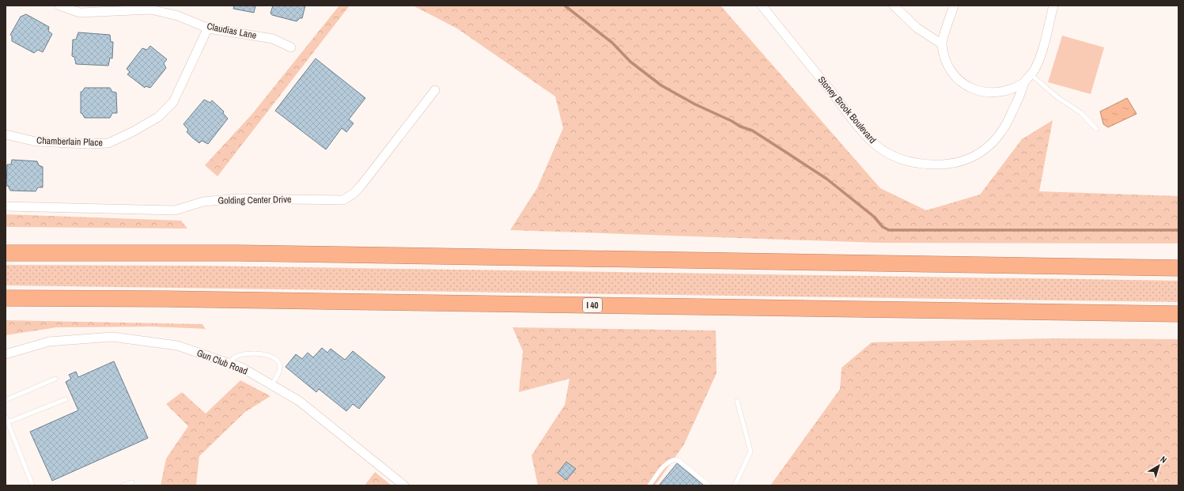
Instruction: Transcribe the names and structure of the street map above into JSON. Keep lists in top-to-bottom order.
{
  "streets": {
    "highway": ["I 40"],
    "street": [
      "Claudias Lane",
      "Stoney Brook Boulevard",
      "Chamberlain Place",
      "Golding Center Drive",
      "Gun Club Road"
    ]
  },
  "crossings": [
    ["Claudias Lane", "Chamberlain Place"]
  ],
  "north": "top right"
}
